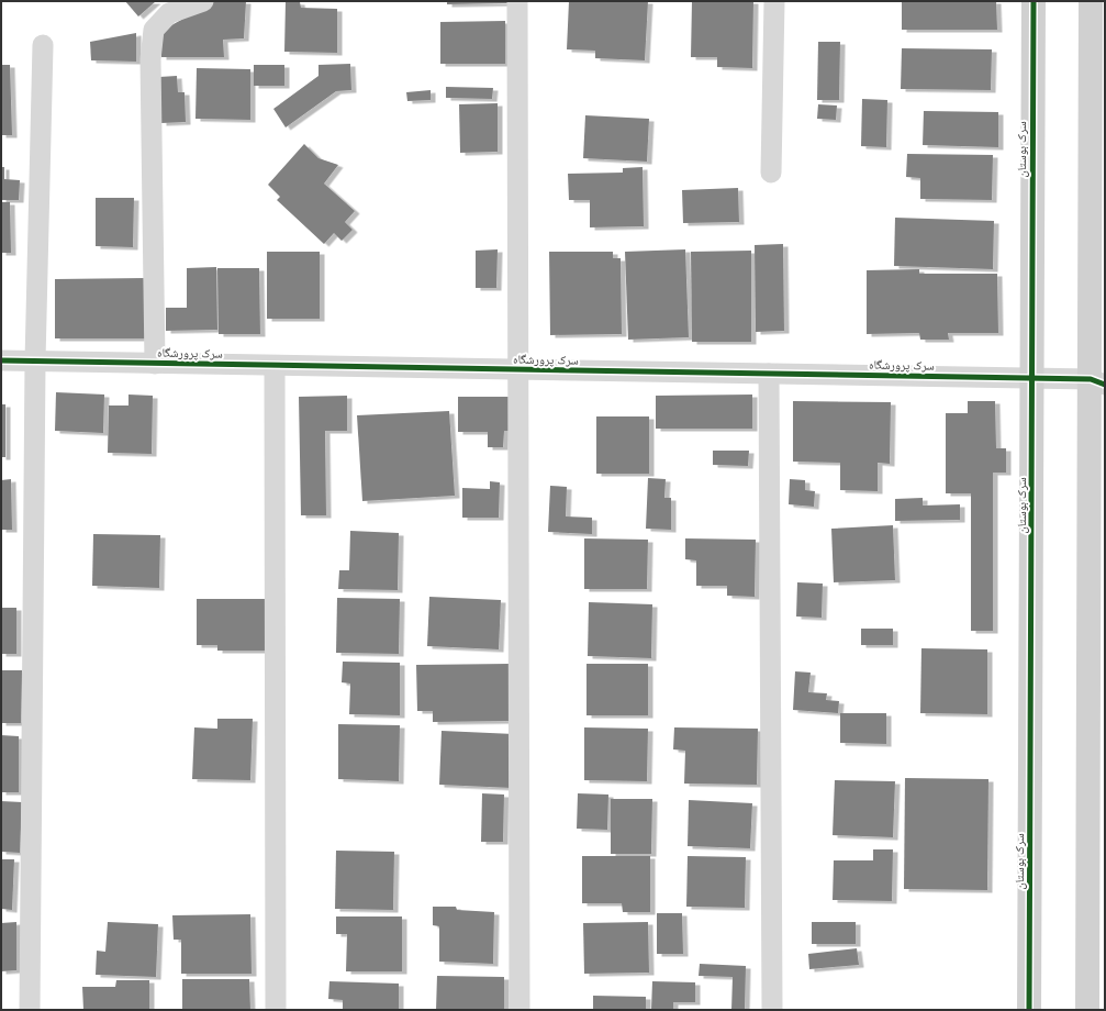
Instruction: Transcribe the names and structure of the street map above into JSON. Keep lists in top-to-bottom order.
{
  "streets": {
    "street": ["سرک بوستان", "سرک پرورشگاه"]
  },
  "crossings": [
    ["سرک بوستان", "سرک پرورشگاه"]
  ]
}
